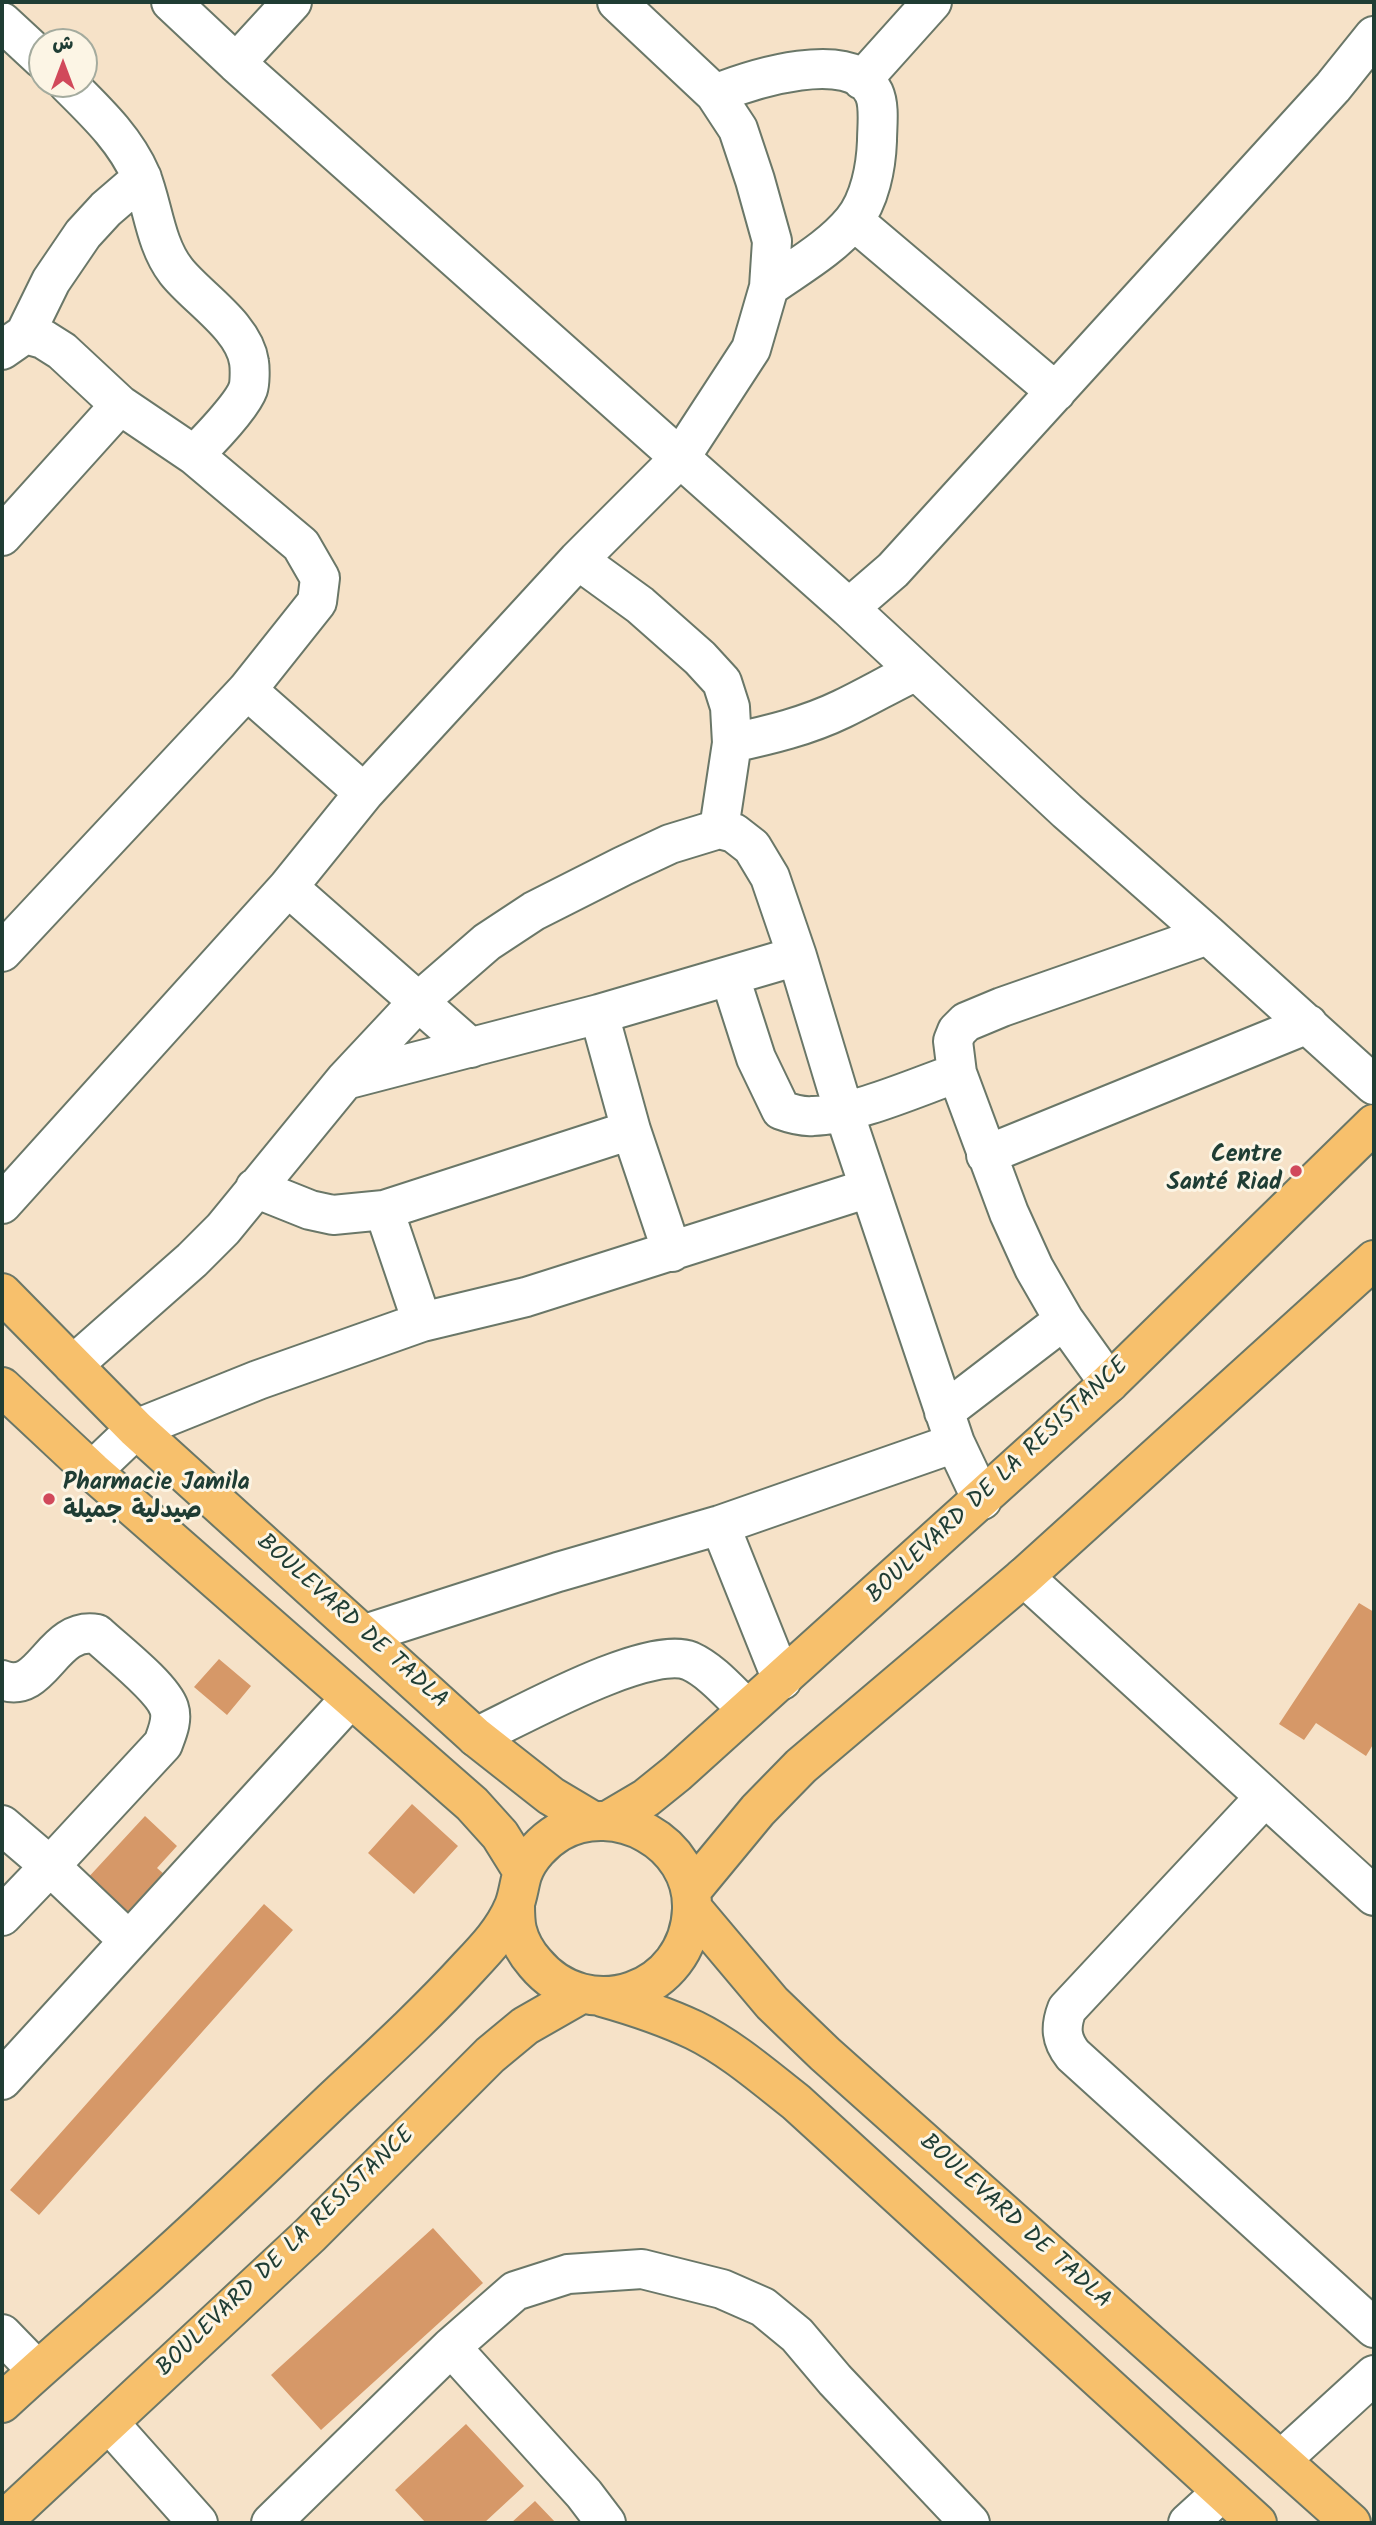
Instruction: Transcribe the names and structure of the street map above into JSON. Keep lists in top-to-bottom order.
{
  "streets": {
    "main road": ["BOULEVARD DE LA RESISTANCE", "BOULEVARD DE TADLA"]
  },
  "crossings": [
    ["BOULEVARD DE LA RESISTANCE", "BOULEVARD DE TADLA"]
  ],
  "places": ["Centre Santé Riad", "Pharmacie Jamila صيدلية جميلة"],
  "north": "top"
}
